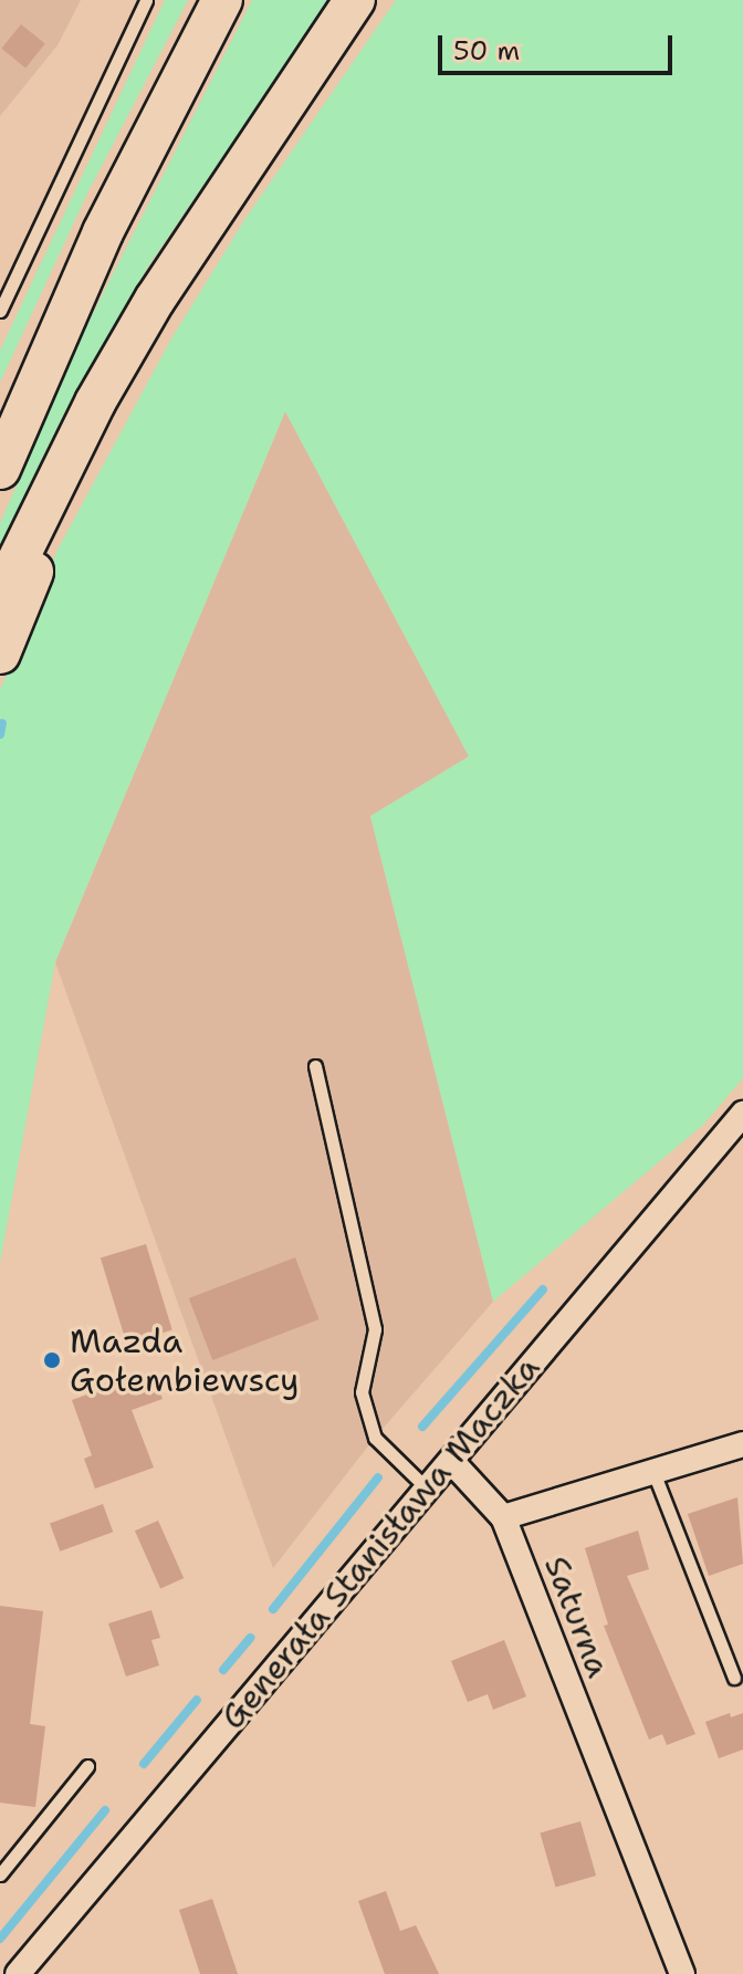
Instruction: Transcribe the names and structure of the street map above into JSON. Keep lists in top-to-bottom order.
{
  "streets": {
    "street": ["Generała Stanisława Maczka", "Saturna"]
  },
  "places": ["Mazda Gołembiewscy"],
  "scale_bar": "50 m"
}
